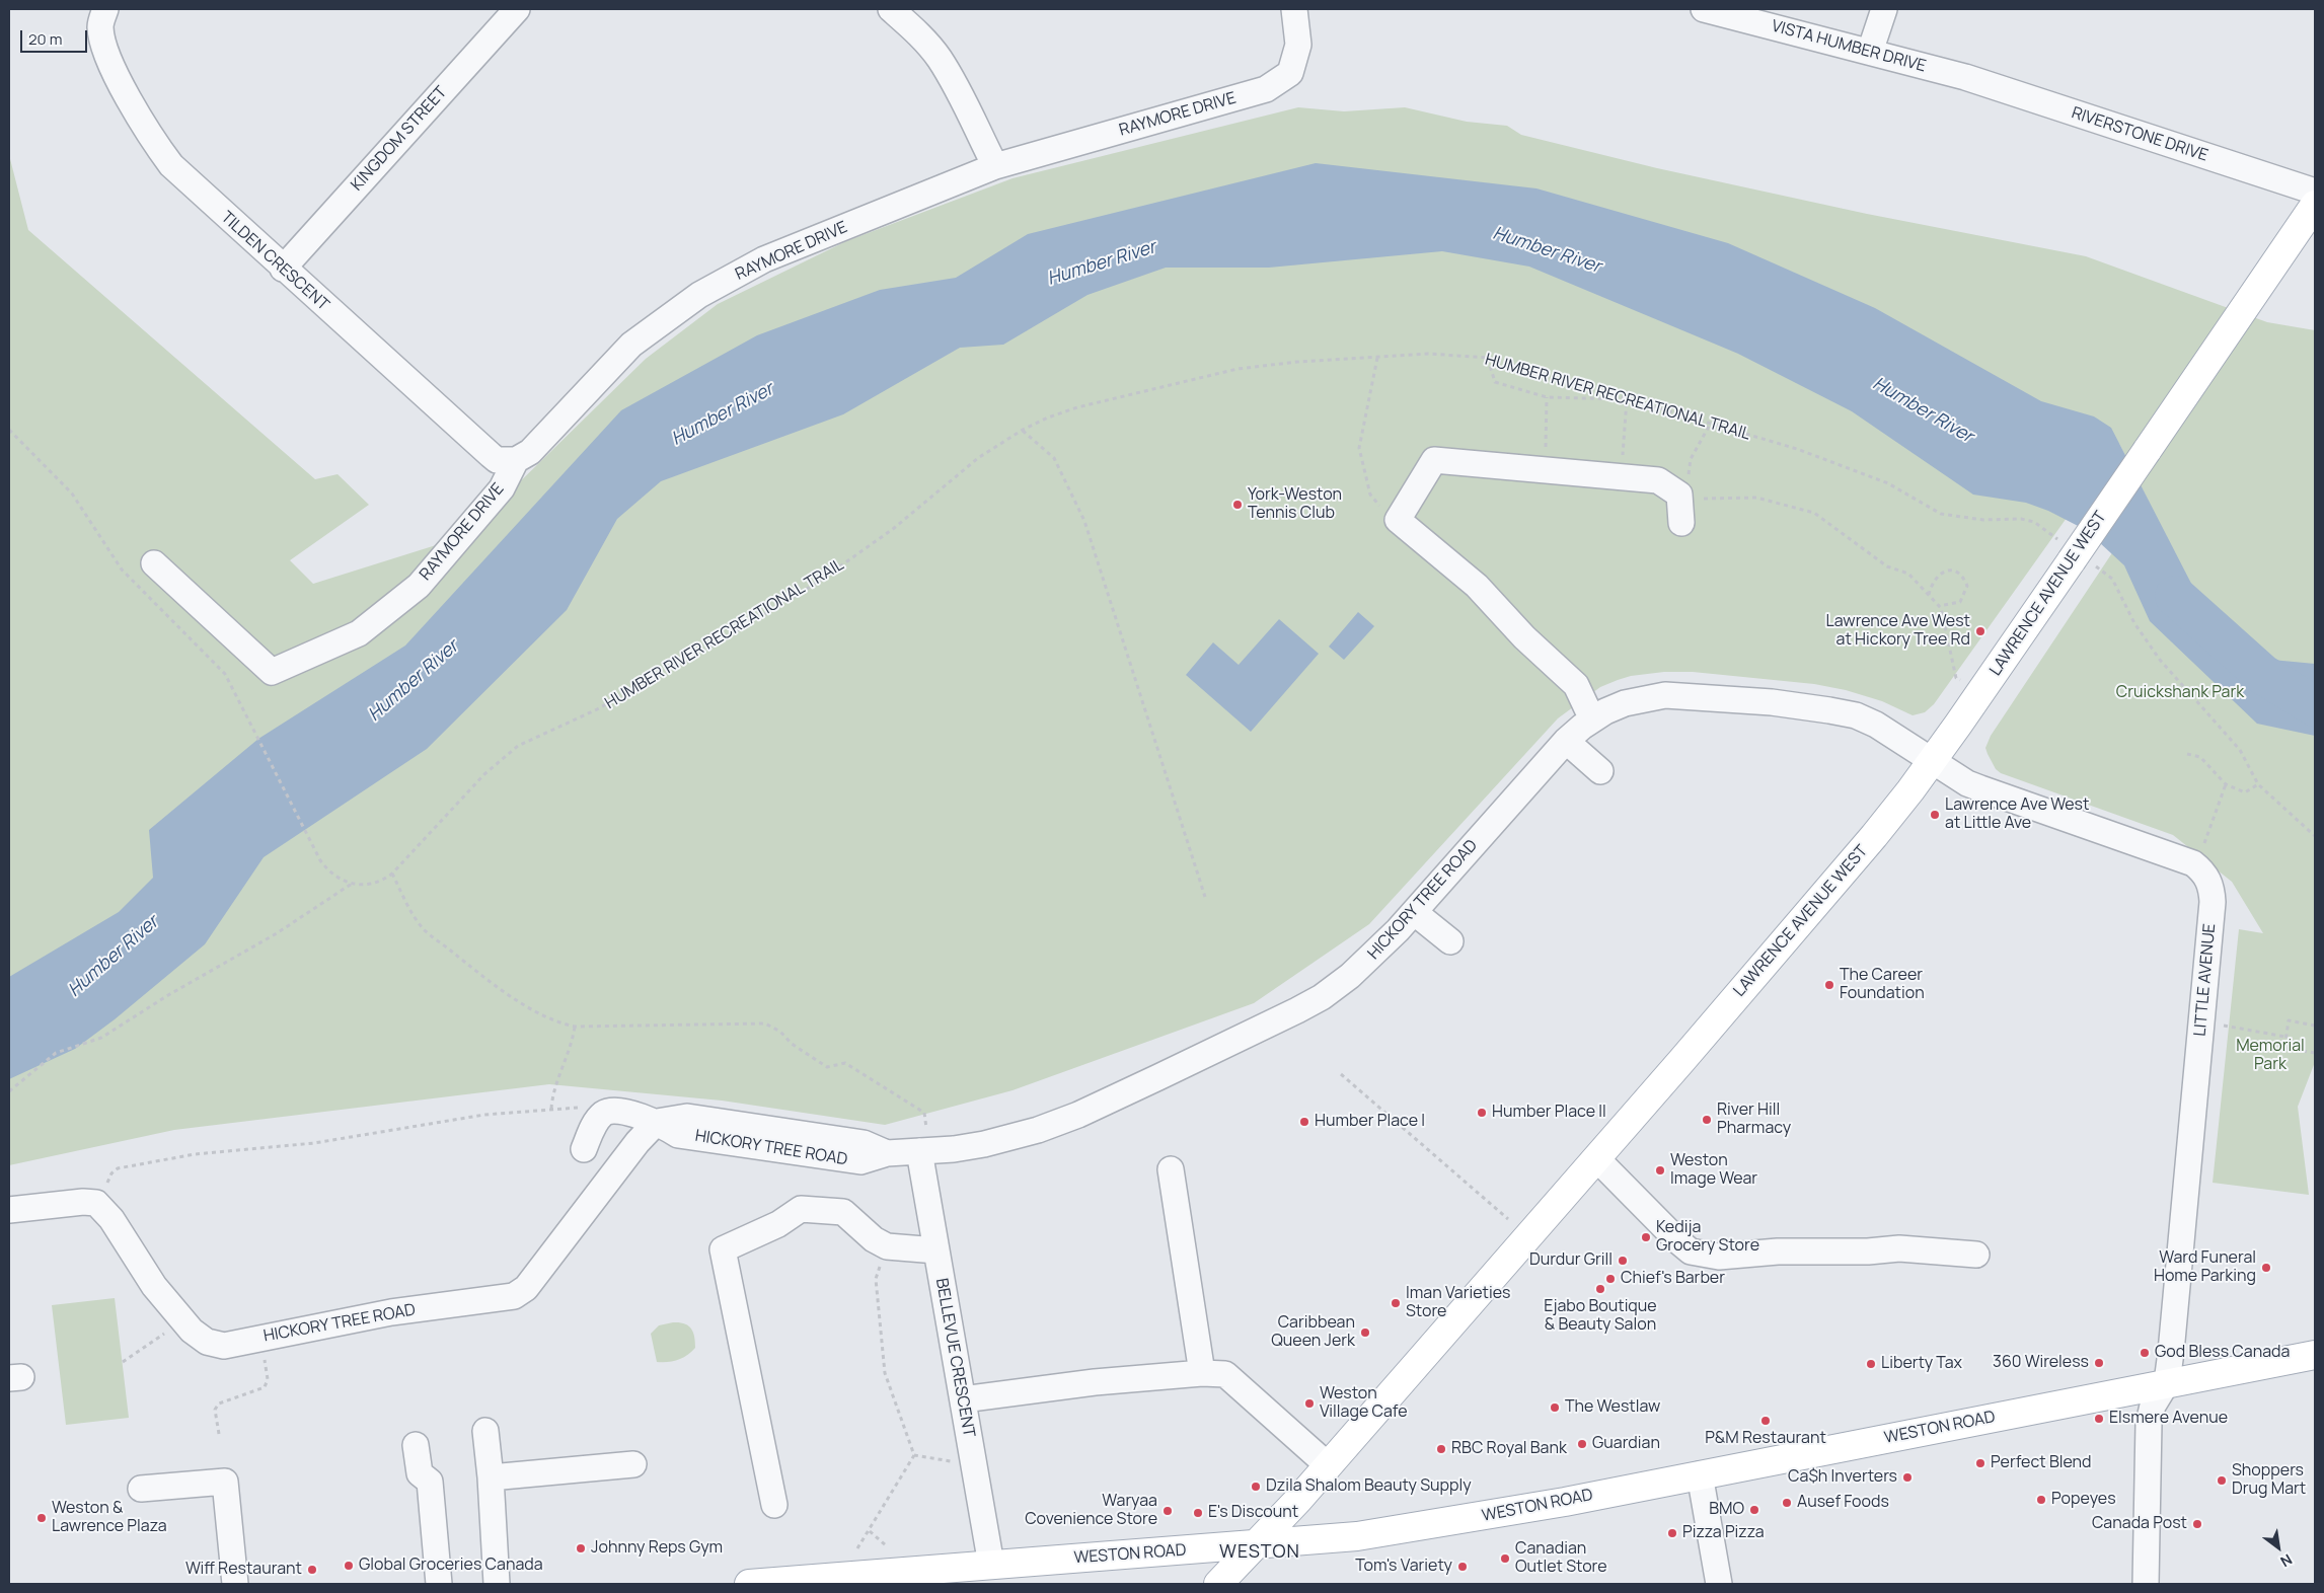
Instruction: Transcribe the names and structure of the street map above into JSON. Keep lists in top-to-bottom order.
{
  "streets": {
    "main road": ["LAWRENCE AVENUE WEST", "WESTON ROAD"],
    "street": [
      "VISTA HUMBER DRIVE",
      "RAYMORE DRIVE",
      "RIVERSTONE DRIVE",
      "KINGDOM STREET",
      "TILDEN CRESCENT",
      "HICKORY TREE ROAD",
      "LITTLE AVENUE",
      "BELLEVUE CRESCENT"
    ],
    "path": ["HUMBER RIVER RECREATIONAL TRAIL"]
  },
  "crossings": [
    ["VISTA HUMBER DRIVE", "RIVERSTONE DRIVE"],
    ["RAYMORE DRIVE", "TILDEN CRESCENT"],
    ["KINGDOM STREET", "TILDEN CRESCENT"],
    ["LAWRENCE AVENUE WEST", "HICKORY TREE ROAD"],
    ["LAWRENCE AVENUE WEST", "LITTLE AVENUE"],
    ["LAWRENCE AVENUE WEST", "WESTON ROAD"],
    ["HICKORY TREE ROAD", "LITTLE AVENUE"],
    ["HICKORY TREE ROAD", "BELLEVUE CRESCENT"],
    ["LITTLE AVENUE", "WESTON ROAD"],
    ["BELLEVUE CRESCENT", "WESTON ROAD"]
  ],
  "districts": ["WESTON"],
  "water": ["Humber River"],
  "parks": ["Cruickshank Park", "Memorial Park"],
  "places": [
    "York-Weston Tennis Club",
    "Lawrence Ave West at Hickory Tree Rd",
    "Lawrence Ave West at Little Ave",
    "The Career Foundation",
    "Humber Place II",
    "River Hill Pharmacy",
    "Humber Place I",
    "Weston Image Wear",
    "Kedija Grocery Store",
    "Durdur Grill",
    "Ward Funeral Home Parking",
    "Chief's Barber",
    "Ejabo Boutique & Beauty Salon",
    "Iman Varieties Store",
    "Caribbean Queen Jerk",
    "God Bless Canada",
    "360 Wireless",
    "Liberty Tax",
    "Weston Village Cafe",
    "The Westlaw",
    "Elsmere Avenue",
    "P&M Restaurant",
    "Guardian",
    "RBC Royal Bank",
    "Perfect Blend",
    "Ca$h Inverters",
    "Shoppers Drug Mart",
    "Dzila Shalom Beauty Supply",
    "Popeyes",
    "Ausef Foods",
    "BMO",
    "Waryaa Covenience Store",
    "E's Discount",
    "Weston & Lawrence Plaza",
    "Canada Post",
    "Pizza Pizza",
    "Johnny Reps Gym",
    "Canadian Outlet Store",
    "Global Groceries Canada",
    "Tom's Variety",
    "Wiff Restaurant"
  ],
  "scale_bar": "20 m",
  "north": "bottom right"
}
